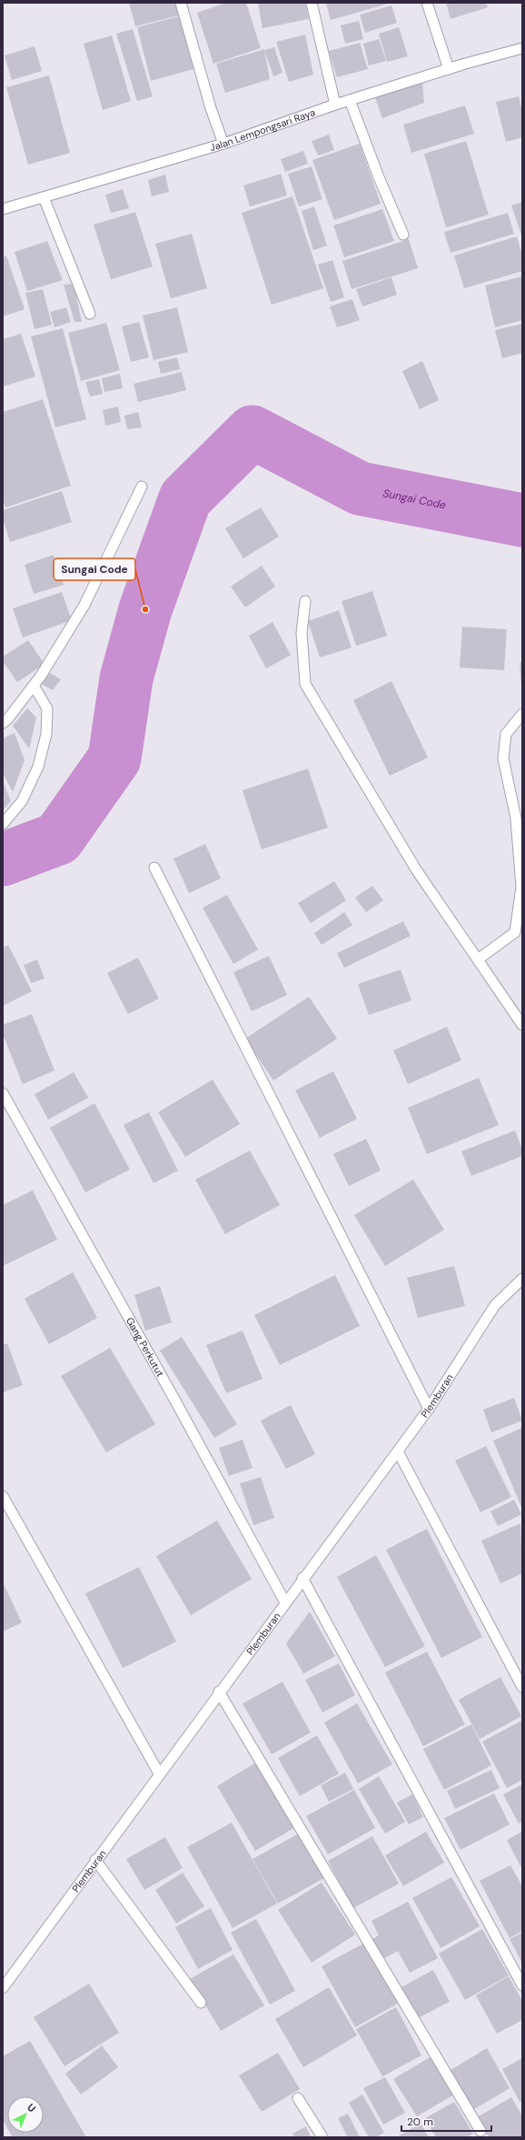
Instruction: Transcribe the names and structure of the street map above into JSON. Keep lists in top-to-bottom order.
{
  "streets": {
    "street": ["Jalan Lempongsari Raya", "Gang Perkutut", "Plemburan"]
  },
  "crossings": [
    ["Gang Perkutut", "Plemburan"]
  ],
  "water": ["Sungai Code"],
  "places": ["Sungai Code"],
  "scale_bar": "20 m",
  "north": "top right"
}
